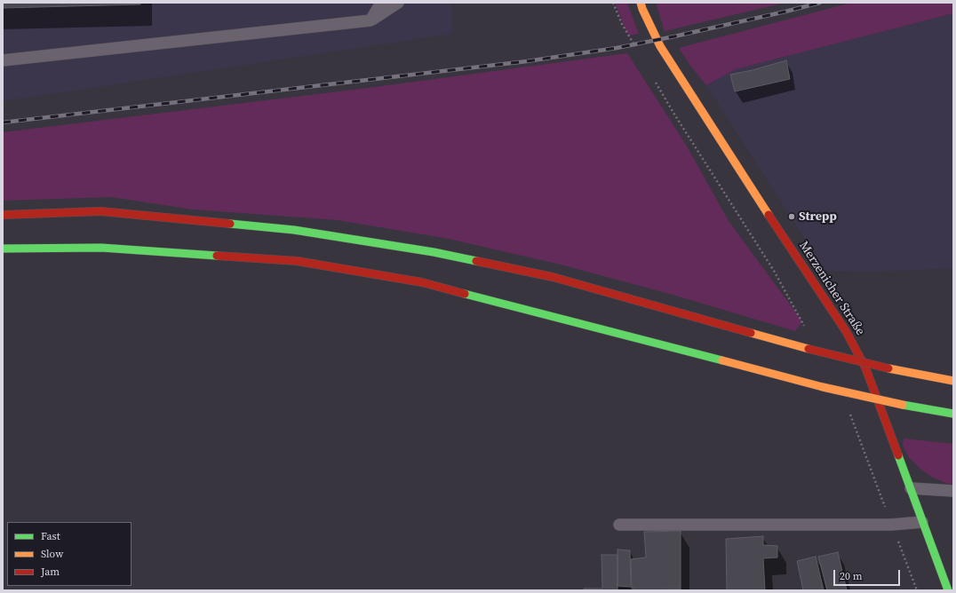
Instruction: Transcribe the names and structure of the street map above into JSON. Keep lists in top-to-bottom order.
{
  "streets": {
    "main road": ["Merzenicher Straße"]
  },
  "places": ["Strepp"],
  "legend": ["Fast", "Slow", "Jam"],
  "scale_bar": "20 m"
}
